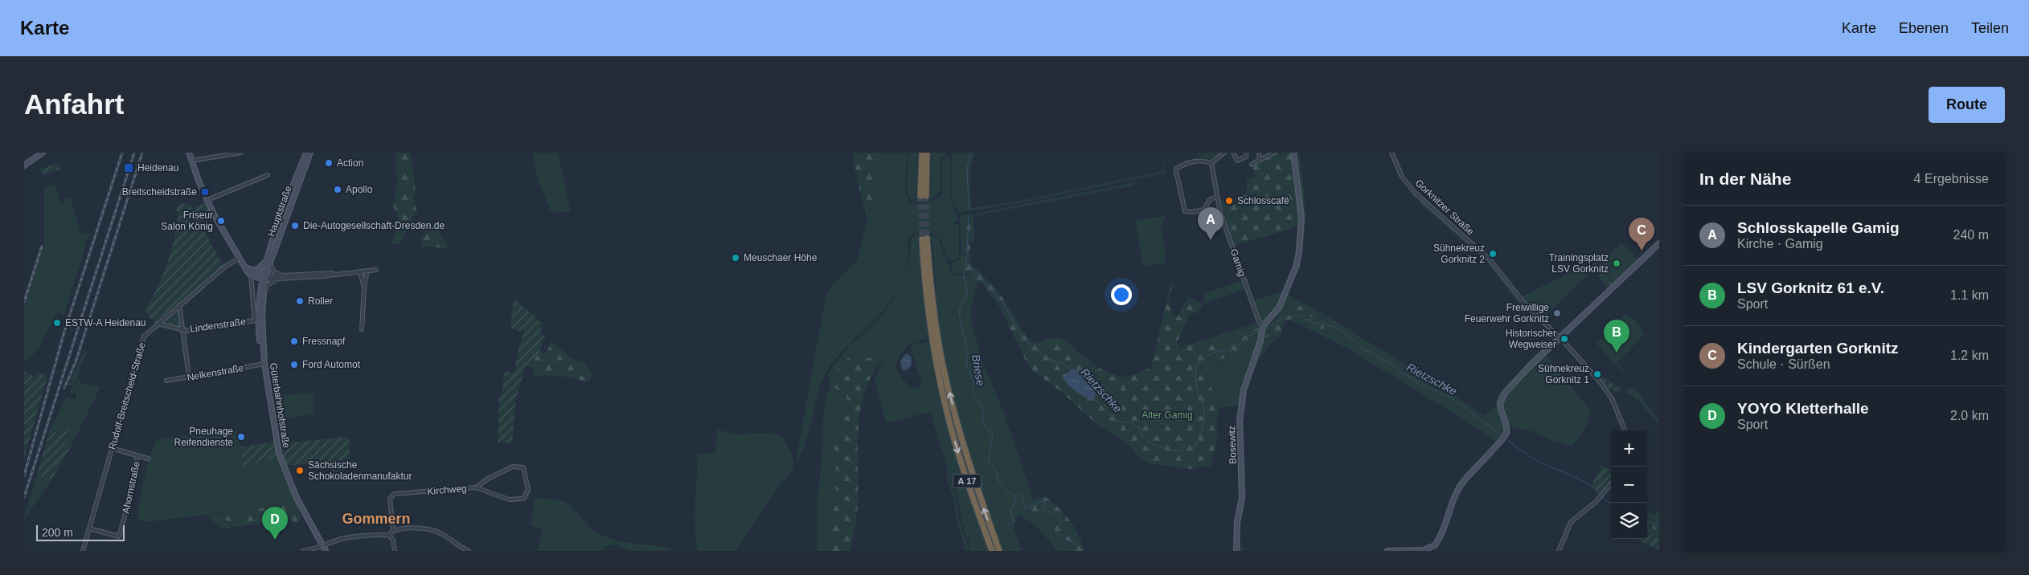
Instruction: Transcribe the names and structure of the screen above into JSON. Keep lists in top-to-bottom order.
{
  "streets": {
    "highway": ["A 17"],
    "street": [
      "Gorknitzer Straße",
      "Hauptstraße",
      "Gamig",
      "Lindenstraße",
      "Nelkenstraße",
      "Rudolf-Breitscheid-Straße",
      "Güterbahnhofstraße",
      "Bosewitz",
      "Ahornstraße",
      "Kirchweg"
    ]
  },
  "crossings": [
    ["Hauptstraße", "Güterbahnhofstraße"],
    ["Gamig", "Bosewitz"],
    ["Lindenstraße", "Rudolf-Breitscheid-Straße"],
    ["Nelkenstraße", "Güterbahnhofstraße"],
    ["Rudolf-Breitscheid-Straße", "Ahornstraße"]
  ],
  "districts": ["Gommern"],
  "water": ["Briese", "Rietzschke"],
  "parks": ["Alter Gamig"],
  "places": {
    "other": [
      "Action",
      "Apollo",
      "Schlosscafé",
      "Friseur Salon König",
      "Die-Autogesellschaft-Dresden.de",
      "Sühnekreuz Gorknitz 2",
      "Meuschaer Höhe",
      "Trainingsplatz LSV Gorknitz",
      "Roller",
      "Freiwillige Feuerwehr Gorknitz",
      "ESTW-A Heidenau",
      "Historischer Wegweiser",
      "Fressnapf",
      "Ford Automot",
      "Sühnekreuz Gorknitz 1",
      "Pneuhage Reifendienste",
      "Sächsische Schokoladenmanufaktur"
    ],
    "transit": ["Heidenau", "Breitscheidstraße"]
  },
  "scale_bar": "200 m",
  "page": {
    "header": "Karte",
    "nav": ["Karte", "Ebenen", "Teilen"],
    "buttons": "Route",
    "title": "Anfahrt",
    "heading": ["In der Nähe", "4 Ergebnisse"],
    "list": [
      {
        "mark": "A",
        "name": "Schlosskapelle Gamig",
        "note": "Kirche · Gamig",
        "value": "240 m"
      },
      {
        "mark": "B",
        "name": "LSV Gorknitz 61 e.V.",
        "note": "Sport",
        "value": "1.1 km"
      },
      {
        "mark": "C",
        "name": "Kindergarten Gorknitz",
        "note": "Schule · Sürßen",
        "value": "1.2 km"
      },
      {
        "mark": "D",
        "name": "YOYO Kletterhalle",
        "note": "Sport",
        "value": "2.0 km"
      }
    ],
    "pins": [
      "A",
      "C",
      "B",
      "D"
    ],
    "map_buttons": ["+", "−"],
    "scale": "200 m"
  }
}
